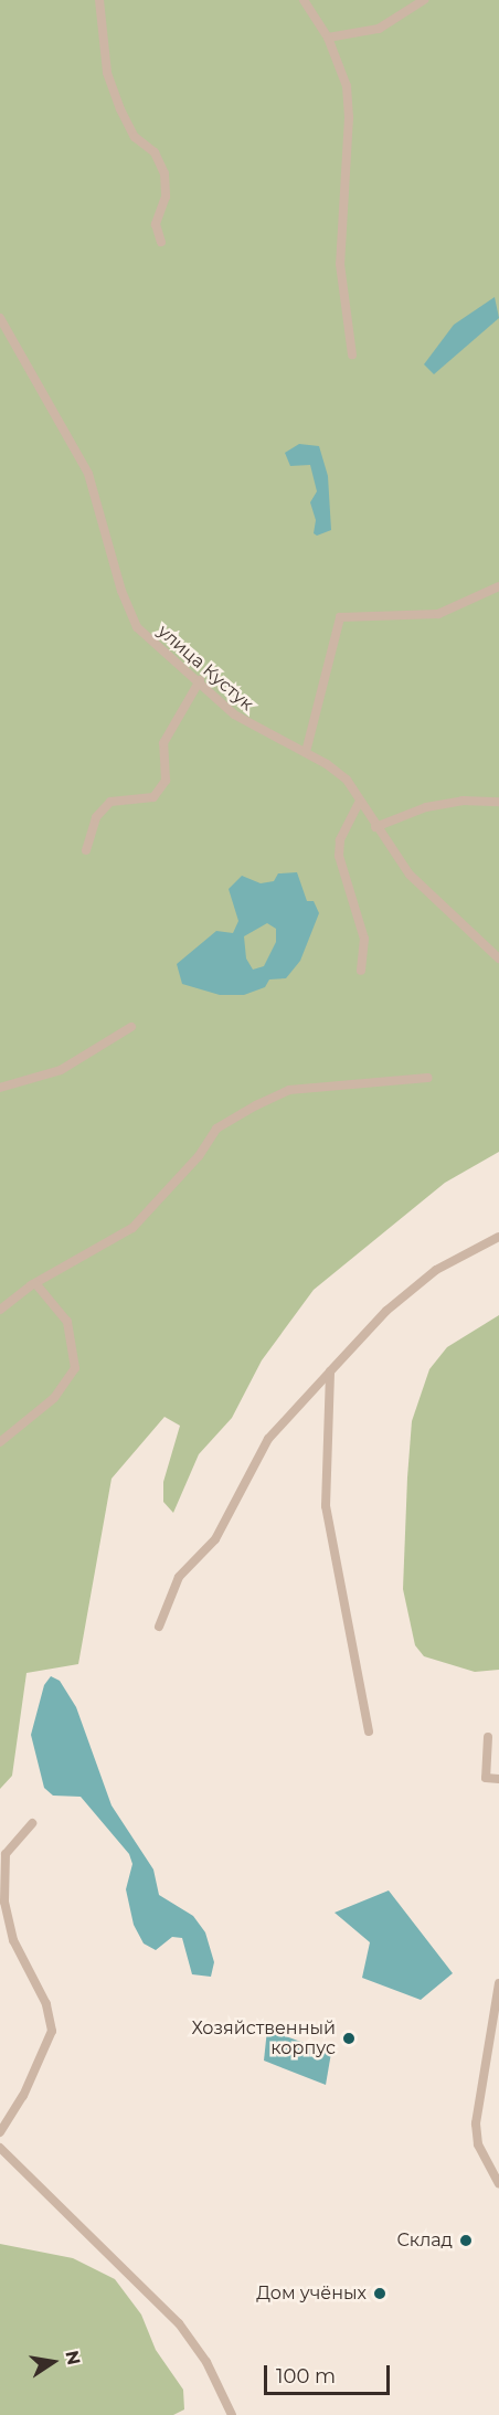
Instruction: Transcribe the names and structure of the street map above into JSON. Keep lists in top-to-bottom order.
{
  "streets": {
    "street": ["улица Кустук"]
  },
  "places": ["Хозяйственный корпус", "Склад", "Дом учёных"],
  "scale_bar": "100 m",
  "north": "right"
}
